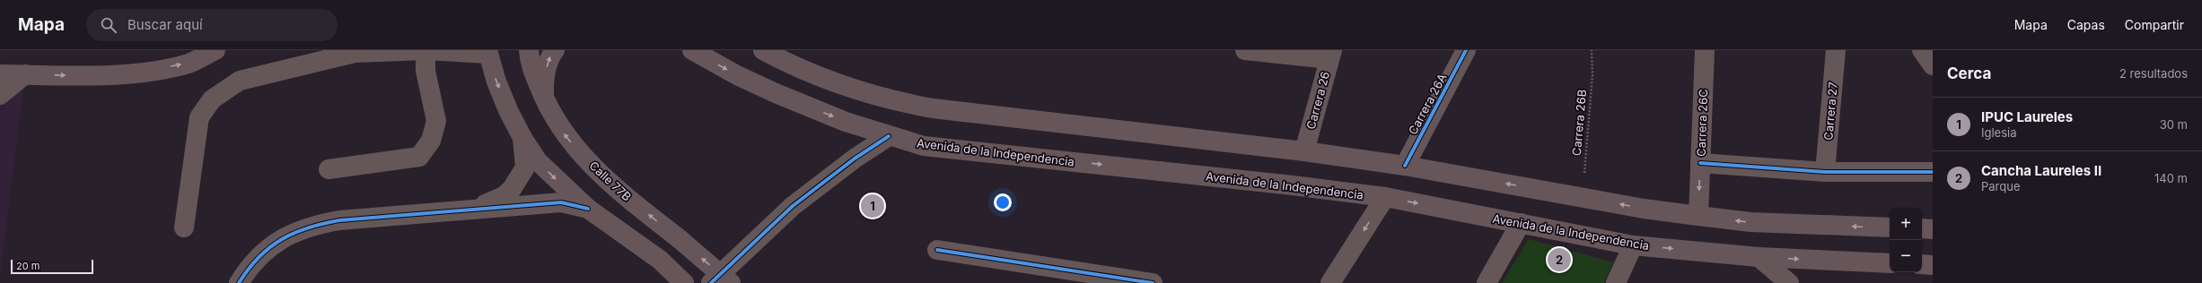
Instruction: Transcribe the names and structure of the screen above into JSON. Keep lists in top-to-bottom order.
{
  "streets": {
    "main road": ["Avenida de la Independencia", "Calle 77B"],
    "street": [
      "Carrera 26",
      "Carrera 26A",
      "Carrera 27",
      "Carrera 26C"
    ],
    "path": ["Carrera 26B"]
  },
  "scale_bar": "20 m",
  "page": {
    "header": "Mapa",
    "search": "Buscar aquí",
    "nav": ["Mapa", "Capas", "Compartir"],
    "heading": ["Cerca", "2 resultados"],
    "list": [
      {
        "mark": "1",
        "name": "IPUC Laureles",
        "note": "Iglesia",
        "value": "30 m"
      },
      {
        "mark": "2",
        "name": "Cancha Laureles II",
        "note": "Parque",
        "value": "140 m"
      }
    ],
    "pins": ["1", "2"],
    "map_buttons": ["+", "−"],
    "scale": "20 m"
  }
}
